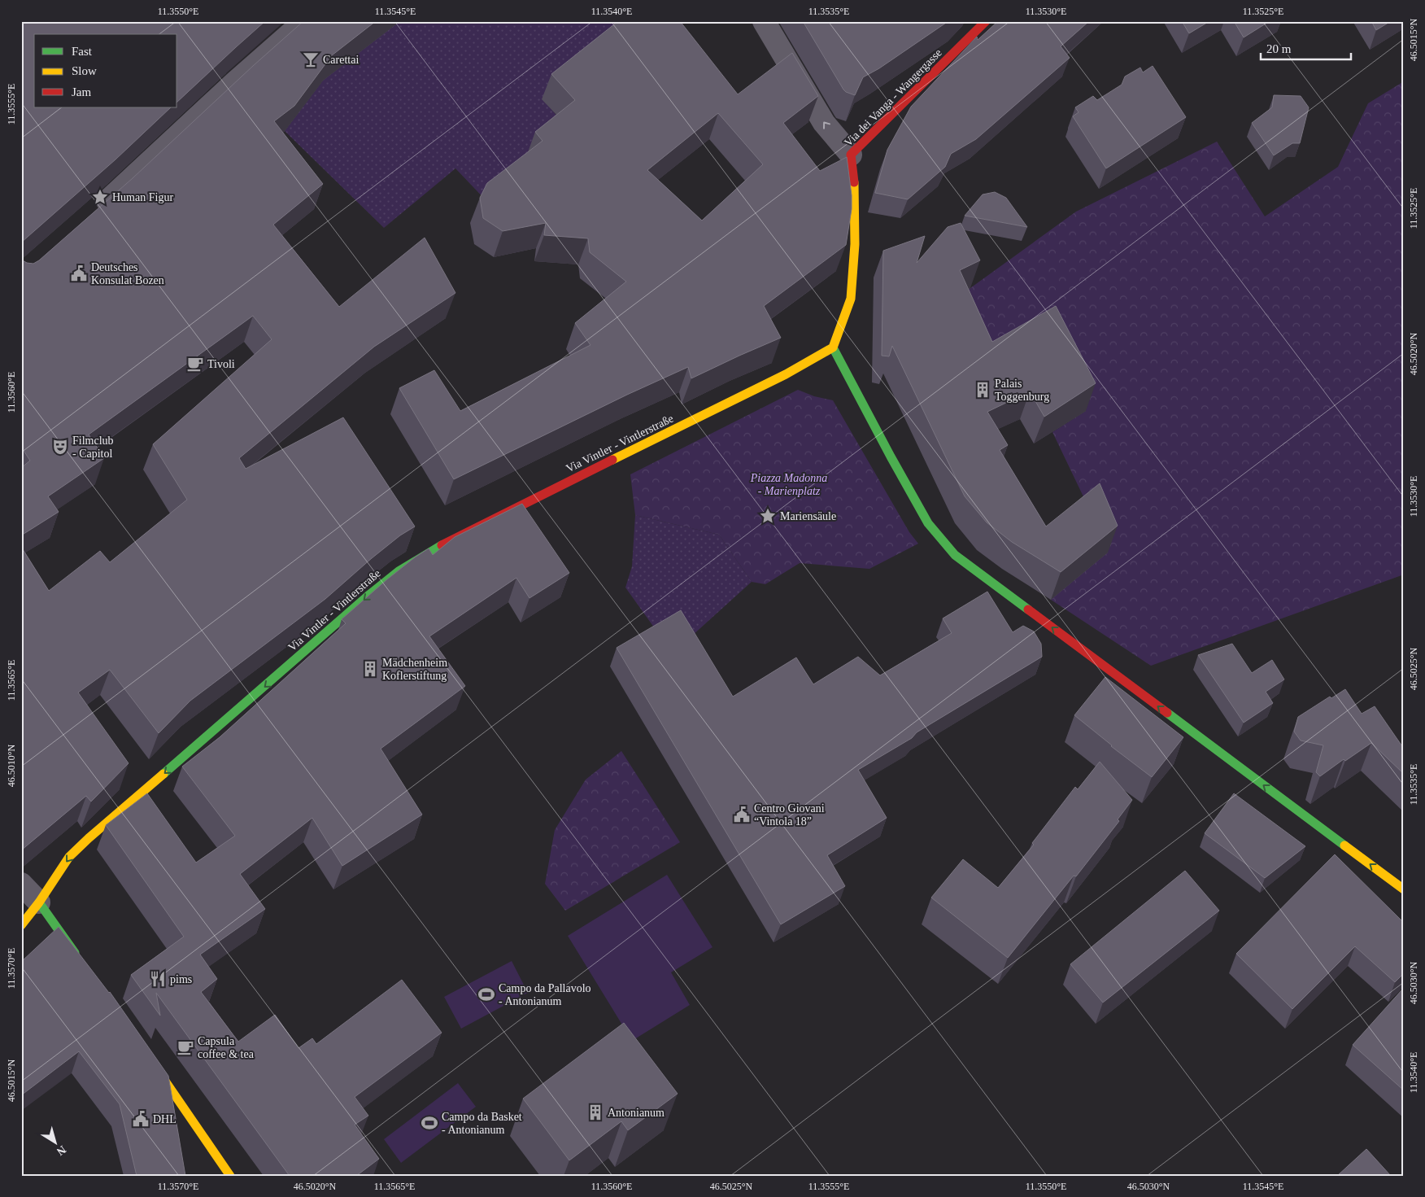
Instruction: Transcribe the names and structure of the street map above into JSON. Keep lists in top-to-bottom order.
{
  "streets": {
    "street": ["Via dei Vanga - Wangergasse", "Via Vintler - Vintlerstraße"]
  },
  "crossings": [
    ["Via dei Vanga - Wangergasse", "Via Vintler - Vintlerstraße"]
  ],
  "one_way": ["Via Vintler - Vintlerstraße"],
  "parks": ["Piazza Madonna - Marienplatz"],
  "places": {
    "bar": ["Carettai"],
    "place": ["Human Figur", "Mariensäule"],
    "public building": ["Deutsches Konsulat Bozen", "Centro Giovani “Vintola 18”", "DHL"],
    "cafe": ["Tivoli", "Capsula coffee & tea"],
    "building": ["Palais Toggenburg", "Mädchenheim Koflerstiftung", "Antonianum"],
    "theatre": ["Filmclub - Capitol"],
    "restaurant": ["pims"],
    "sports": ["Campo da Pallavolo - Antonianum", "Campo da Basket - Antonianum"]
  },
  "legend": ["Fast", "Slow", "Jam"],
  "scale_bar": "20 m",
  "north": "bottom right",
  "coordinates": [
    "11.3550°E",
    "11.3545°E",
    "11.3540°E",
    "11.3535°E",
    "11.3530°E",
    "11.3525°E",
    "46.5015°N",
    "11.3555°E",
    "46.5020°N",
    "11.3560°E",
    "46.5025°N",
    "11.3565°E",
    "46.5010°N",
    "11.3570°E",
    "46.5030°N"
  ]
}
